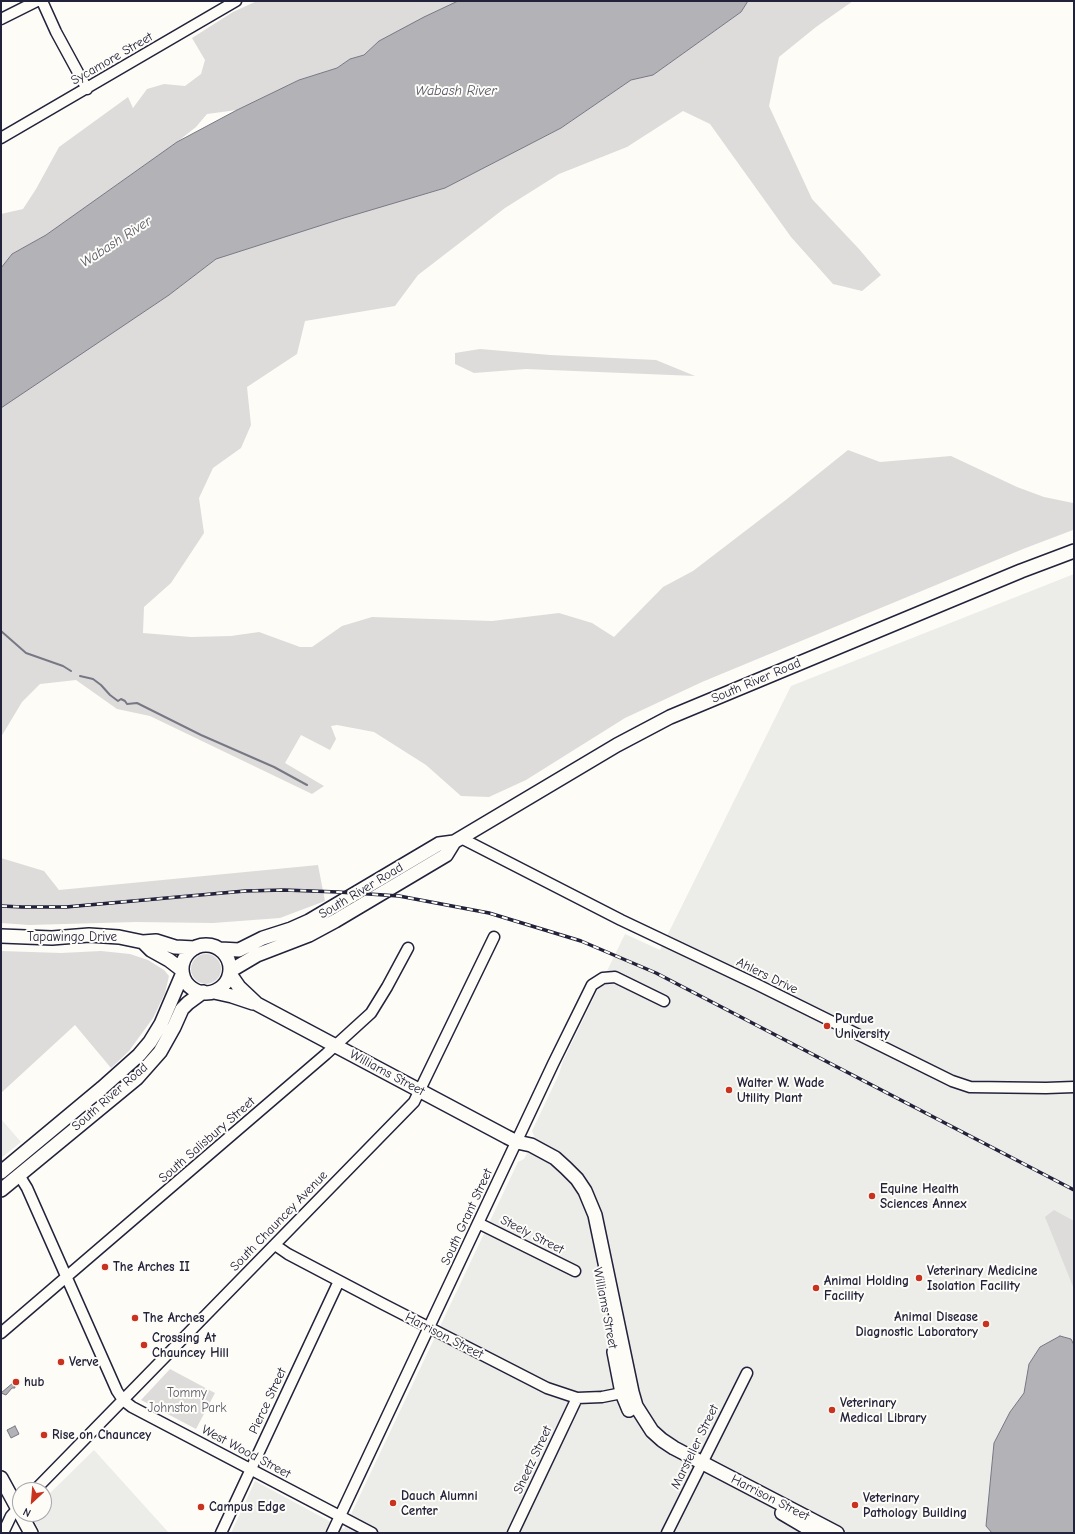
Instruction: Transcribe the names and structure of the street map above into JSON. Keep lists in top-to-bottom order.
{
  "streets": {
    "main road": [
      "South River Road",
      "Tapawingo Drive",
      "Williams Street",
      "Harrison Street"
    ],
    "street": [
      "Sycamore Street",
      "Ahlers Drive",
      "South Salisbury Street",
      "South Grant Street",
      "South Chauncey Avenue",
      "Steely Street",
      "Pierce Street",
      "Marsteller Street",
      "West Wood Street",
      "Sheetz Street"
    ]
  },
  "crossings": [
    ["South River Road", "Tapawingo Drive"],
    ["South River Road", "Ahlers Drive"],
    ["South River Road", "Williams Street"],
    ["South River Road", "West Wood Street"],
    ["Tapawingo Drive", "Williams Street"],
    ["Williams Street", "South Salisbury Street"],
    ["Williams Street", "South Grant Street"],
    ["Williams Street", "South Chauncey Avenue"],
    ["Williams Street", "Harrison Street"],
    ["Williams Street", "Marsteller Street"],
    ["South Salisbury Street", "West Wood Street"],
    ["South Grant Street", "Steely Street"],
    ["South Grant Street", "Harrison Street"],
    ["South Grant Street", "West Wood Street"],
    ["South Chauncey Avenue", "Harrison Street"],
    ["South Chauncey Avenue", "West Wood Street"],
    ["Harrison Street", "Pierce Street"],
    ["Harrison Street", "Marsteller Street"],
    ["Harrison Street", "Sheetz Street"],
    ["Pierce Street", "West Wood Street"]
  ],
  "water": ["Wabash River"],
  "parks": ["Tommy Johnston Park"],
  "places": [
    "Purdue University",
    "Walter W. Wade Utility Plant",
    "Equine Health Sciences Annex",
    "The Arches II",
    "Veterinary Medicine Isolation Facility",
    "Animal Holding Facility",
    "The Arches",
    "Animal Disease Diagnostic Laboratory",
    "Crossing At Chauncey Hill",
    "Verve",
    "hub",
    "Veterinary Medical Library",
    "Rise on Chauncey",
    "Dauch Alumni Center",
    "Veterinary Pathology Building",
    "Campus Edge"
  ],
  "north": "bottom left"
}
